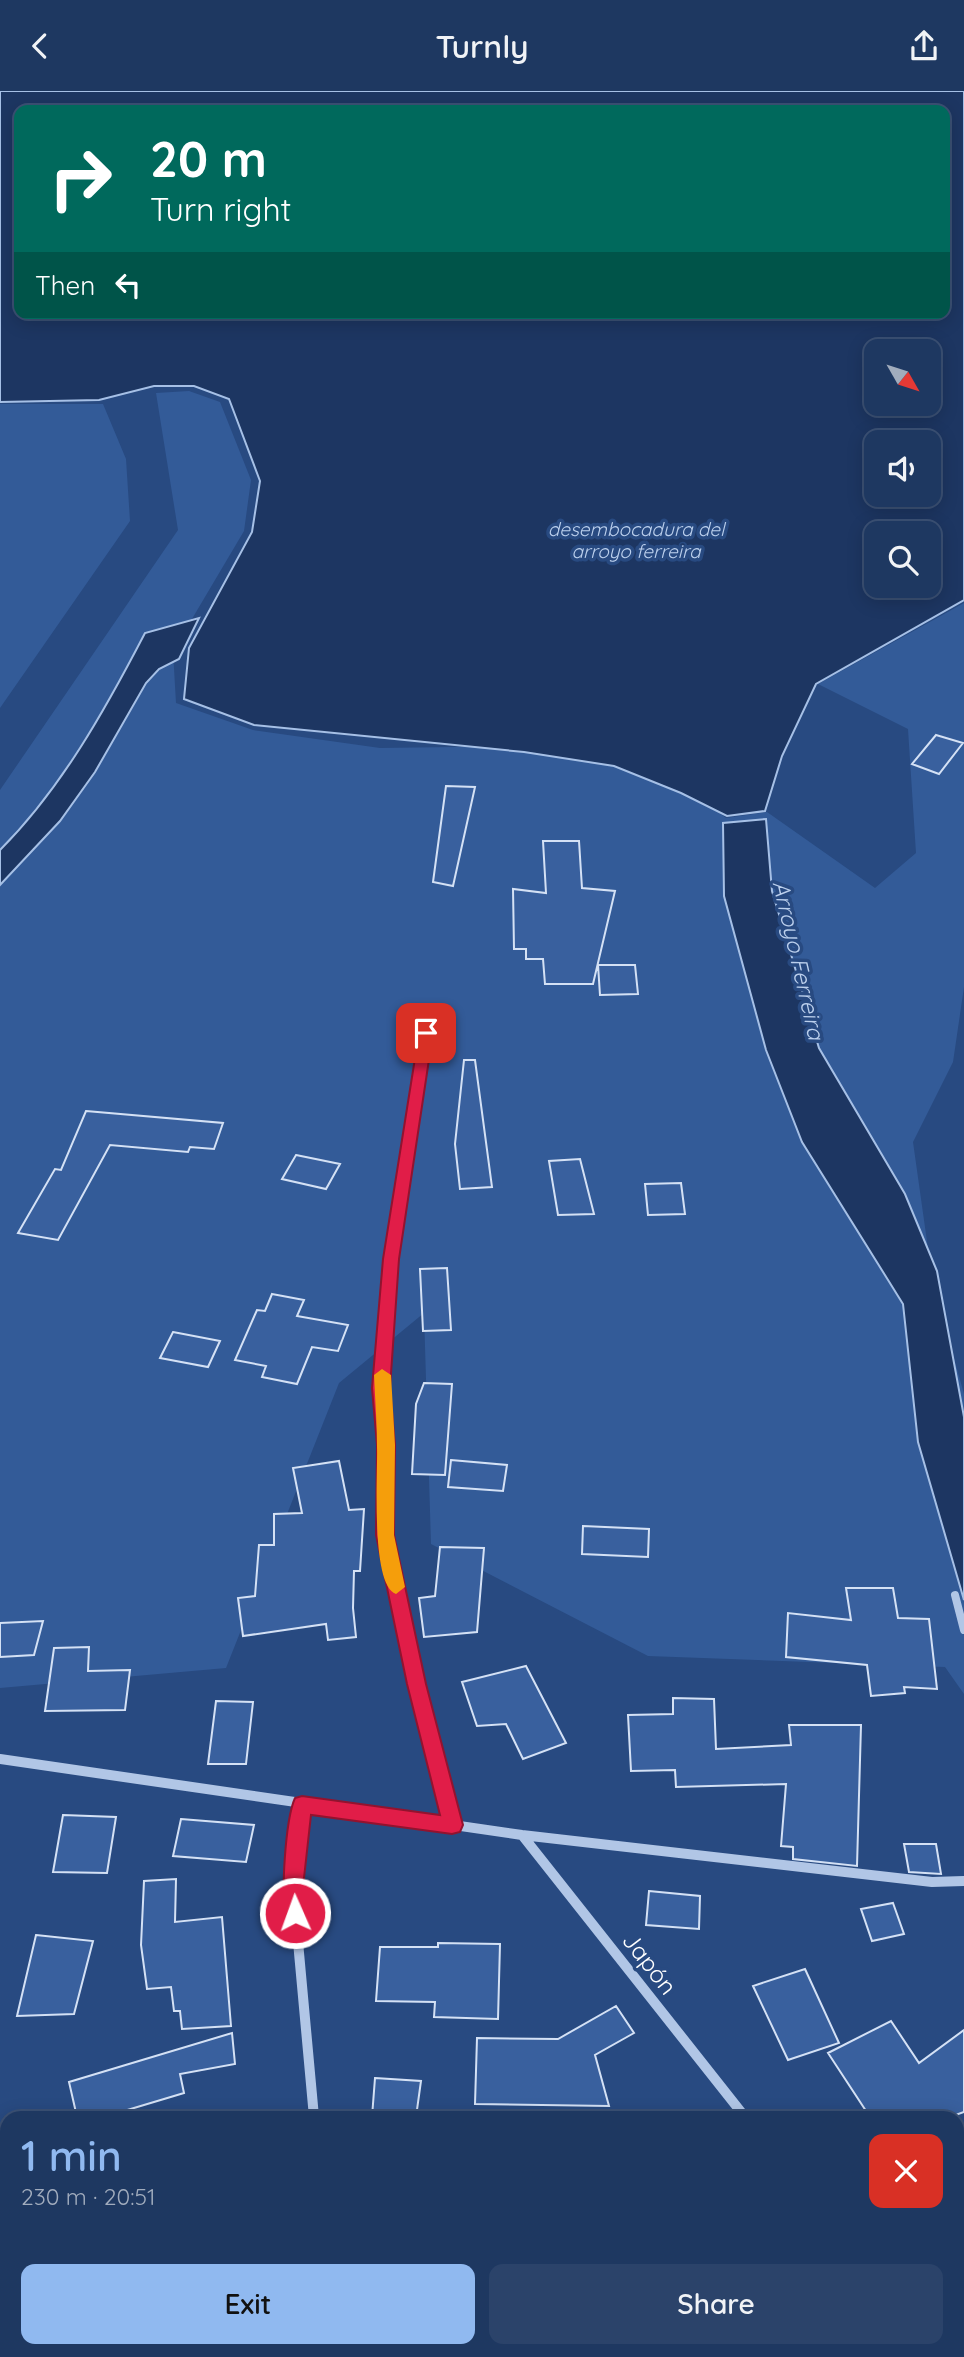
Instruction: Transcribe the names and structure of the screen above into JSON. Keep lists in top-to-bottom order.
{
  "streets": {
    "street": ["Japón"]
  },
  "water": ["desembocadura del arroyo ferreira", "Arroyo Ferreira"],
  "north": "bottom right",
  "page": {
    "header": "Turnly",
    "turn": ["20 m", "Turn right"],
    "then": "Then",
    "heading": ["1 min", "230 m · 20:51"],
    "buttons": ["Exit", "Share"]
  }
}
